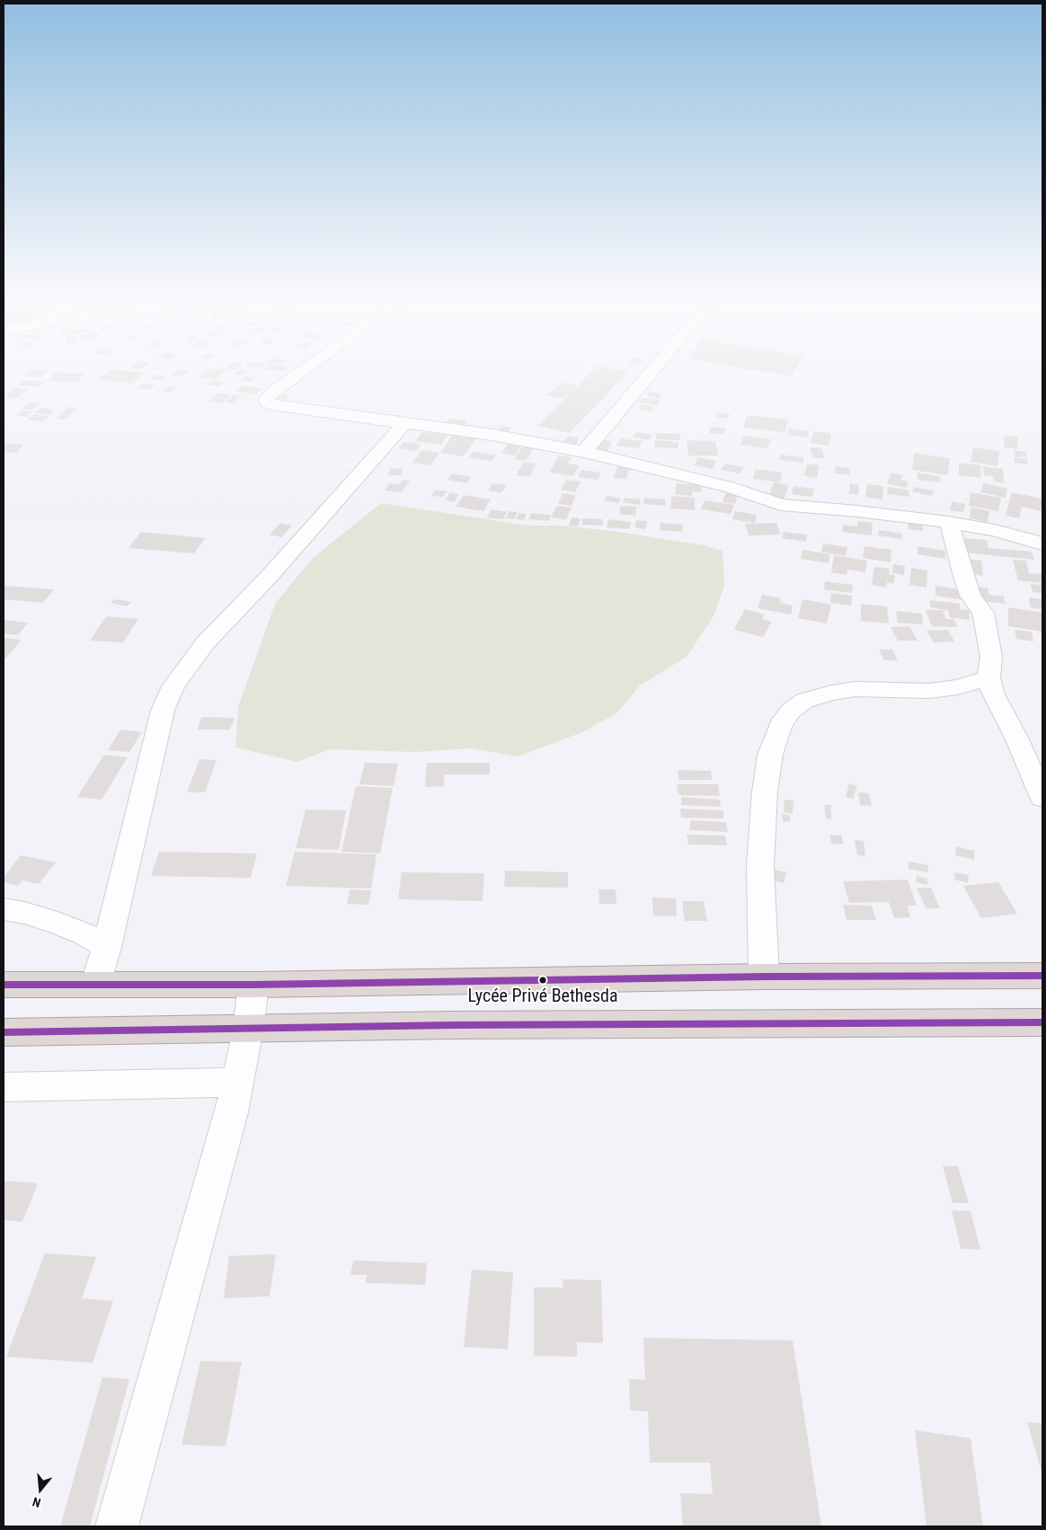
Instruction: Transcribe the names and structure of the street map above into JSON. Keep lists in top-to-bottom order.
{
  "places": ["Lycée Privé Bethesda"],
  "north": "bottom"
}
